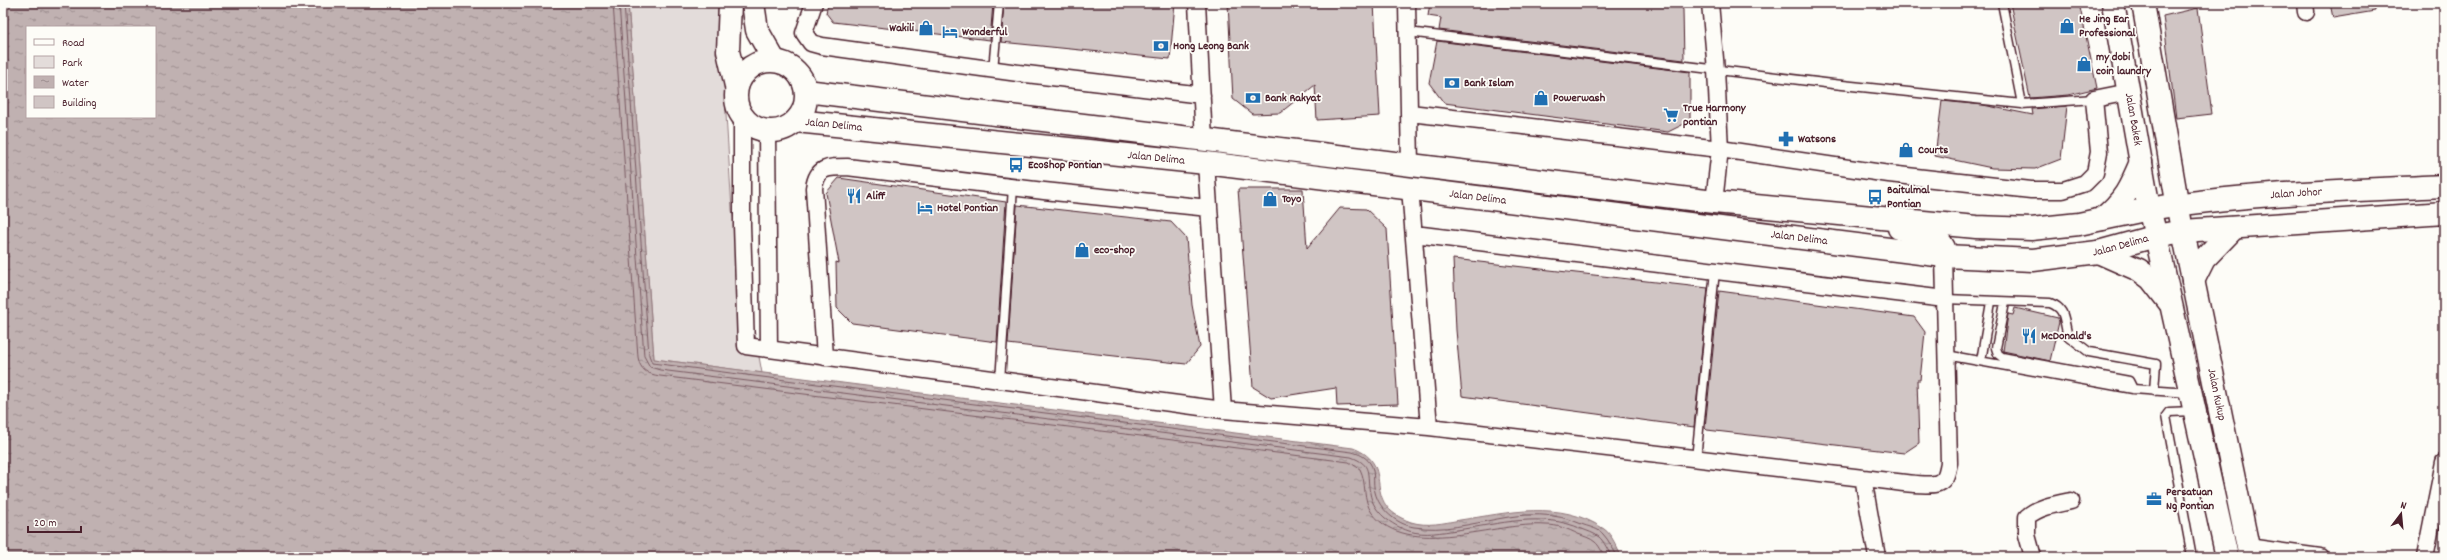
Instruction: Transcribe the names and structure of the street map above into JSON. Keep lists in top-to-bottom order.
{
  "streets": {
    "main road": [
      "Jalan Bakek",
      "Jalan Delima",
      "Jalan Johor",
      "Jalan Kukup"
    ]
  },
  "crossings": [
    ["Jalan Bakek", "Jalan Delima"],
    ["Jalan Bakek", "Jalan Johor"],
    ["Jalan Bakek", "Jalan Kukup"],
    ["Jalan Delima", "Jalan Johor"],
    ["Jalan Delima", "Jalan Kukup"]
  ],
  "places": {
    "shop": [
      "He Jing Ear Professional",
      "Wakili",
      "my dobi coin laundry",
      "Powerwash",
      "Courts",
      "Toyo",
      "eco-shop"
    ],
    "hotel": ["Wonderful", "Hotel Pontian"],
    "bank": ["Hong Leong Bank", "Bank Islam", "Bank Rakyat"],
    "supermarket": ["True Harmony pontian"],
    "pharmacy": ["Watsons"],
    "bus stop": ["EcoShop Pontian", "Baitulmal Pontian"],
    "restaurant": ["Aliff", "McDonald's"],
    "office": ["Persatuan Ng Pontian"]
  },
  "legend": [
    "Road",
    "Park",
    "Water",
    "Building"
  ],
  "scale_bar": "20 m",
  "north": "top"
}
